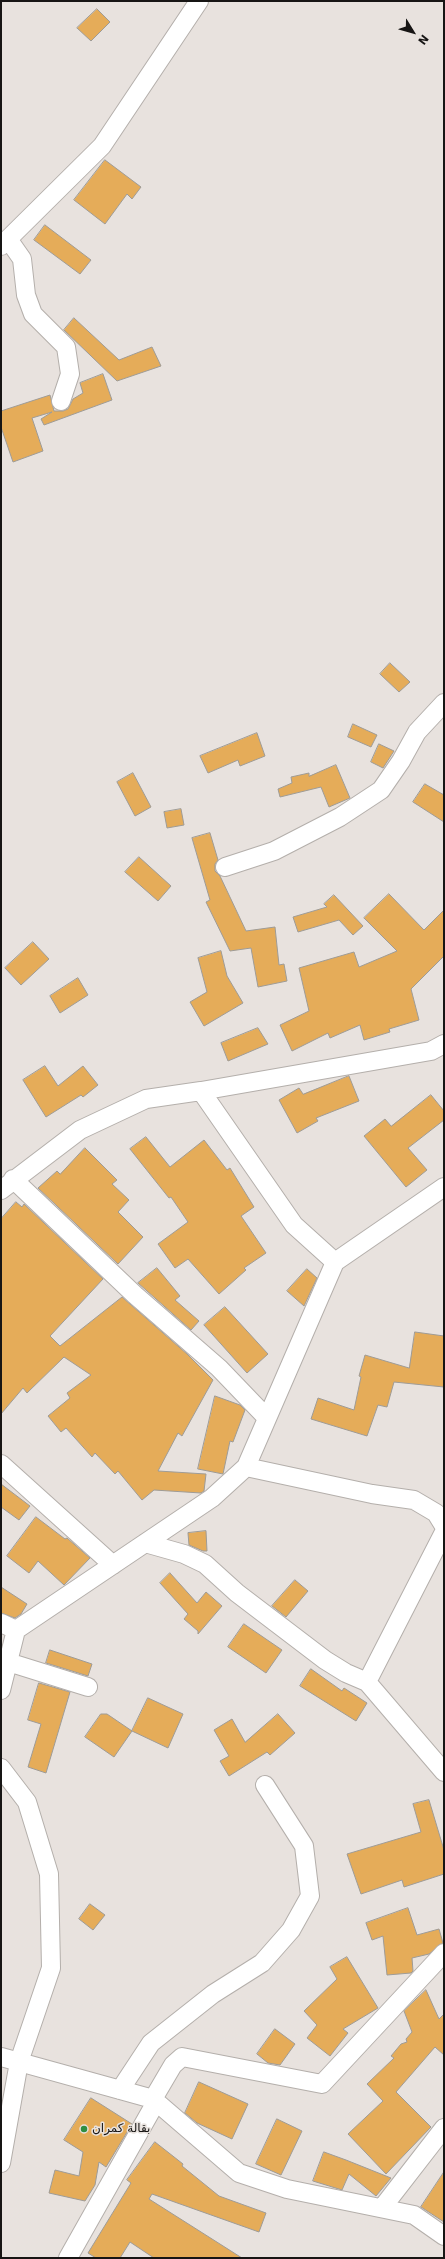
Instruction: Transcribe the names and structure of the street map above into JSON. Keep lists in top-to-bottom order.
{
  "places": ["بقالة كمران"],
  "north": "bottom right"
}
